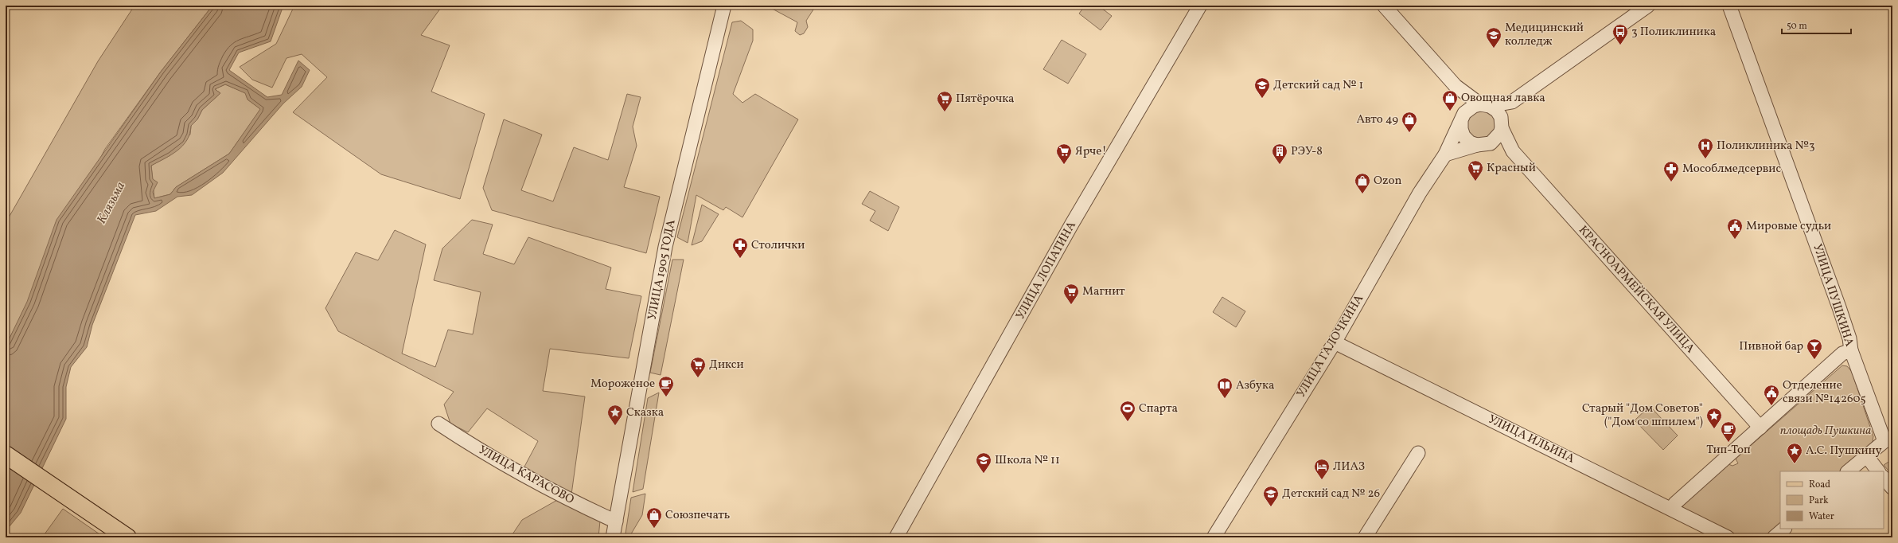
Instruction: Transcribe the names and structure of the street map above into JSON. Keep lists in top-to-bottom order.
{
  "streets": {
    "street": [
      "УЛИЦА 1905 ГОДА",
      "УЛИЦА ЛОПАТИНА",
      "КРАСНОАРМЕЙСКАЯ УЛИЦА",
      "УЛИЦА ПУШКИНА",
      "УЛИЦА ГАЛОЧКИНА",
      "УЛИЦА ИЛЬИНА",
      "УЛИЦА КАРАСОВО"
    ]
  },
  "crossings": [
    ["УЛИЦА 1905 ГОДА", "УЛИЦА КАРАСОВО"],
    ["УЛИЦА ГАЛОЧКИНА", "УЛИЦА ИЛЬИНА"]
  ],
  "water": ["Клязьма"],
  "parks": ["площадь Пушкина"],
  "places": {
    "bus stop": ["3 Поликлиника"],
    "school or university": [
      "Медицинский колледж",
      "Детский сад № 1",
      "Школа № 11",
      "Детский сад № 26"
    ],
    "shop": [
      "Овощная лавка",
      "Авто 49",
      "Ozon",
      "Союзпечать"
    ],
    "supermarket": [
      "Пятёрочка",
      "Ярче!",
      "Красный",
      "Магнит",
      "Дикси"
    ],
    "hospital": ["Поликлиника №3"],
    "building": ["РЭУ-8"],
    "pharmacy": ["Мособлмедсервис", "Столички"],
    "public building": ["Мировые судьи", "Отделение связи №142605"],
    "bar": ["Пивной бар"],
    "cafe": ["Мороженое", "Тип-Топ"],
    "library": ["Азбука"],
    "sports": ["Спарта"],
    "place": ["Сказка", "Старый \"Дом Советов\" (\"Дом со шпилем\")", "А.С. Пушкину"],
    "hotel": ["ЛИАЗ"]
  },
  "legend": ["Road", "Park", "Water"],
  "scale_bar": "50 m"
}
